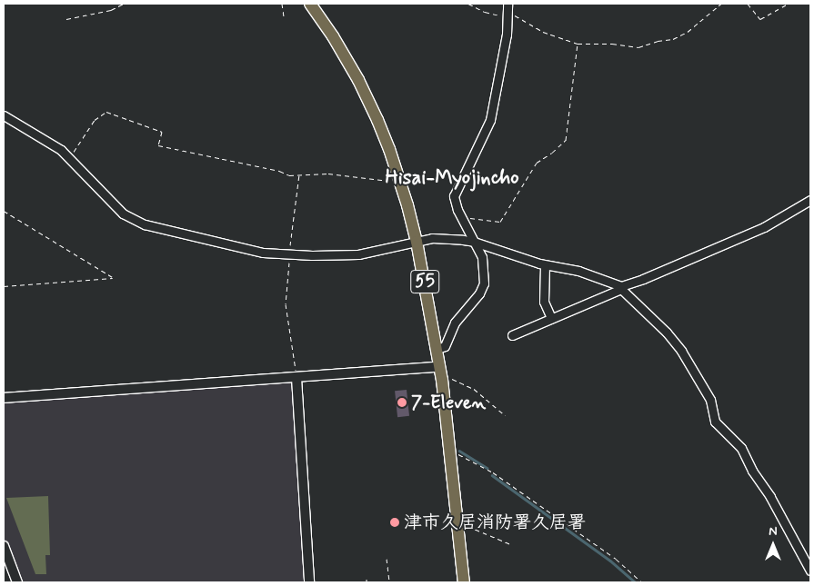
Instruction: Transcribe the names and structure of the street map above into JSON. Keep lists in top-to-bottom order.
{
  "streets": {
    "main road": ["55"]
  },
  "districts": ["Hisai-Myojincho"],
  "places": ["7-Eleven", "津市久居消防署久居署"],
  "north": "top"
}
